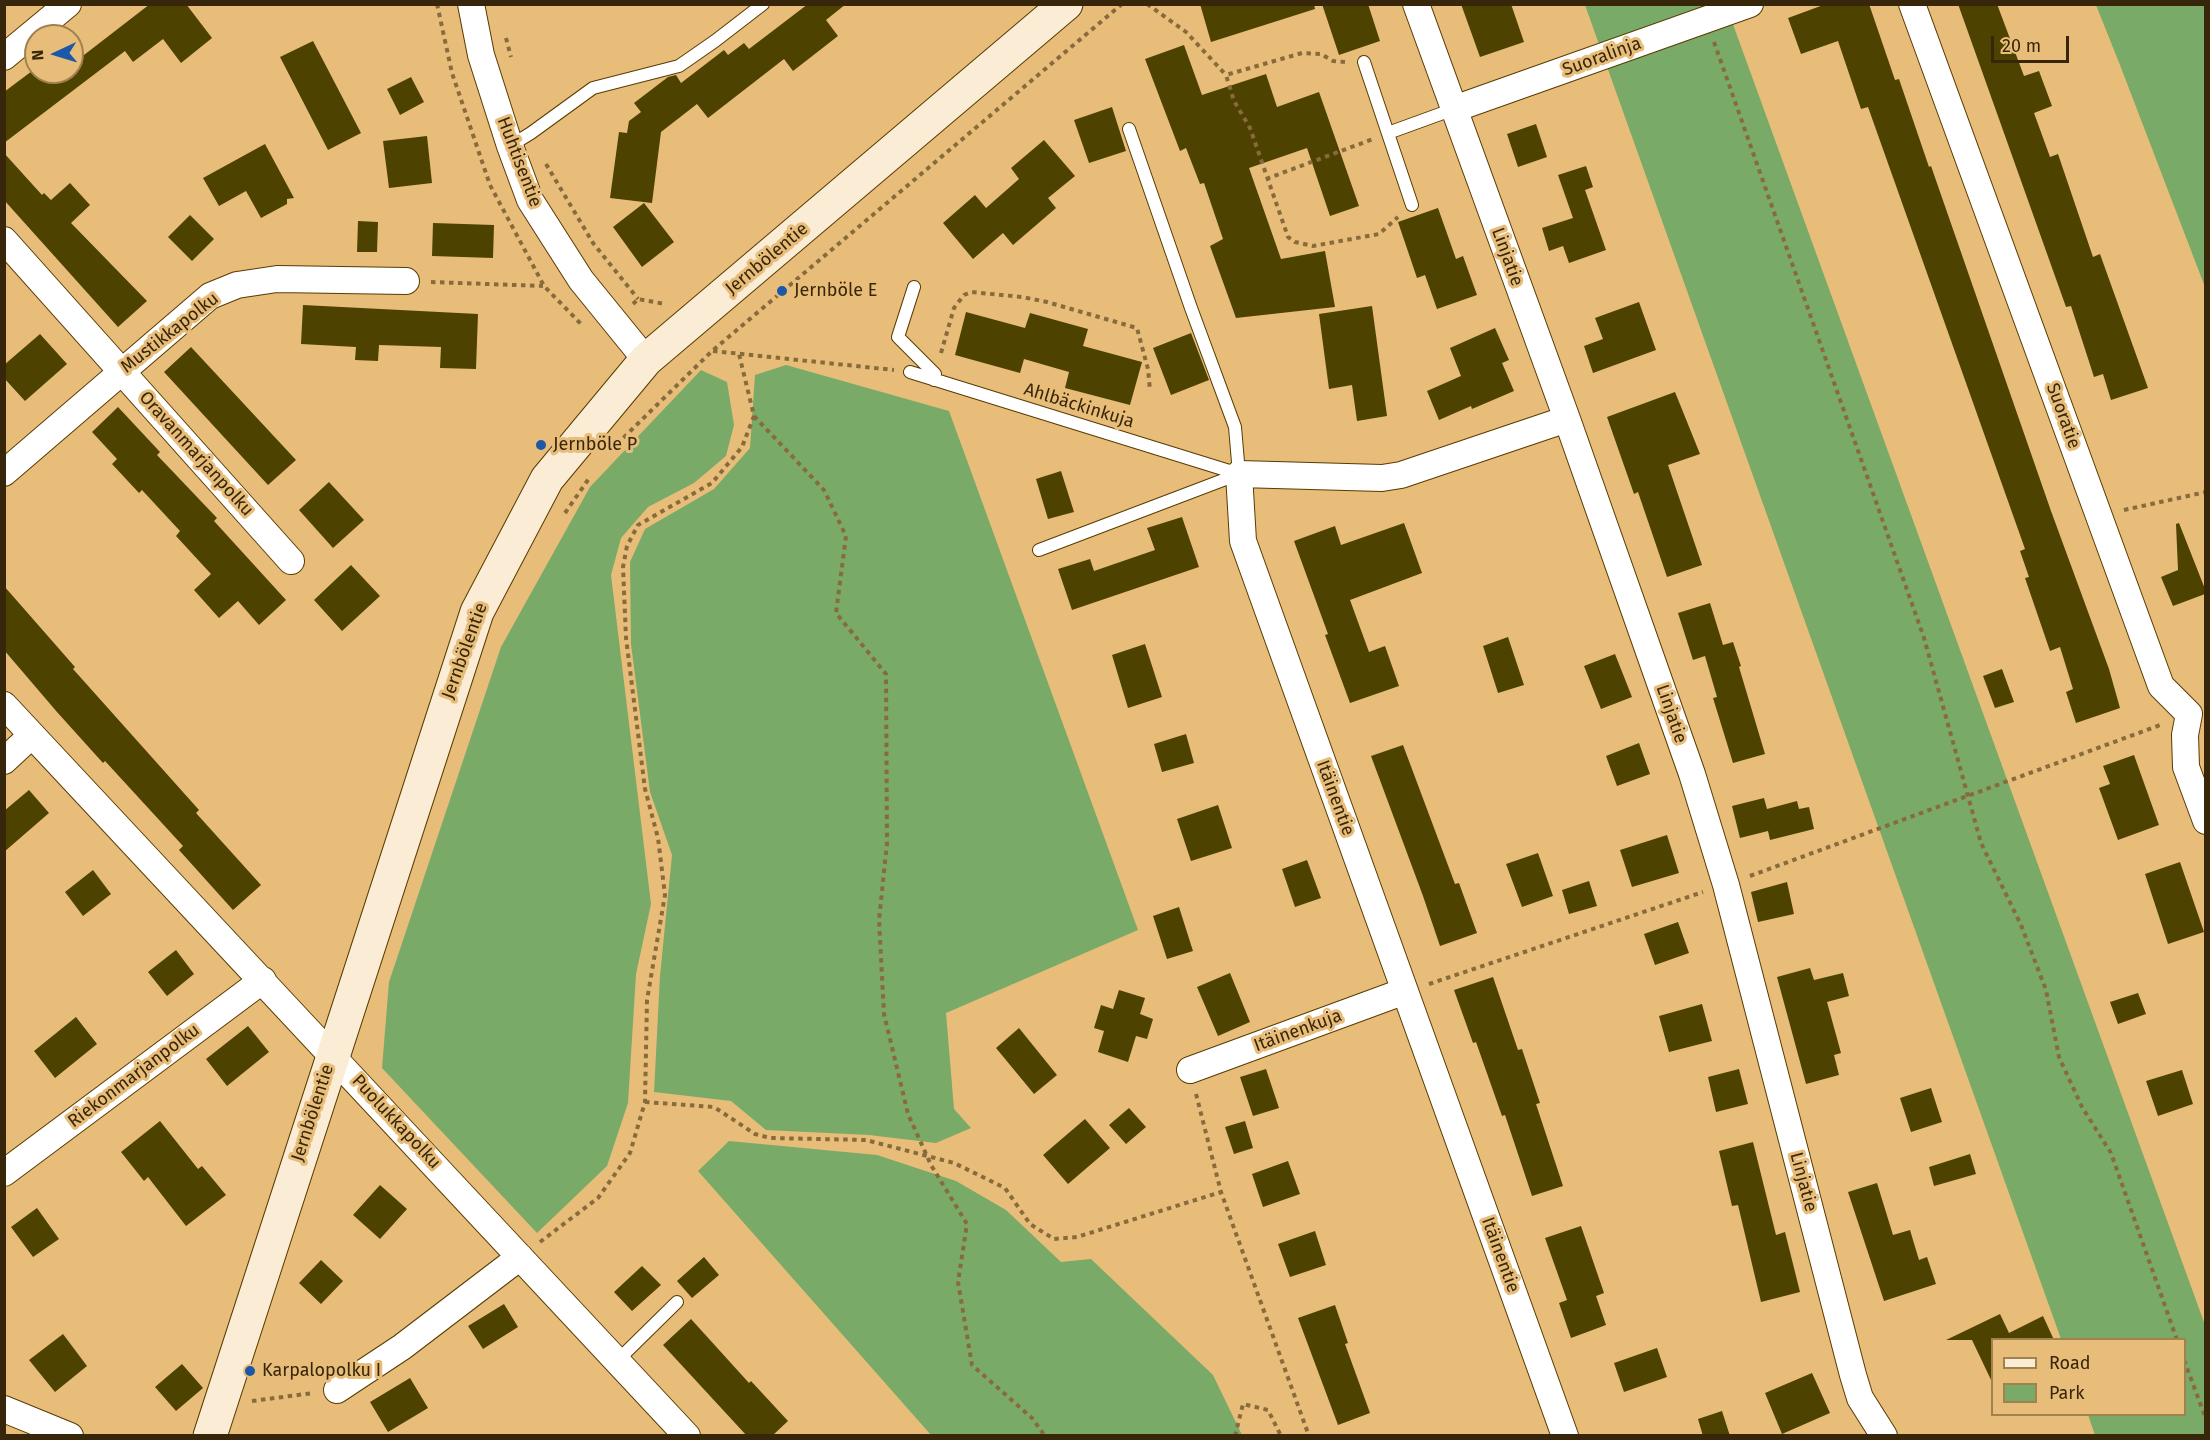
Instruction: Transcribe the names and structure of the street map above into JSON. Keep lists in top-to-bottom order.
{
  "streets": {
    "street": [
      "Suoralinja",
      "Huhtisentie",
      "Linjatie",
      "Jernbölentie",
      "Mustikkapolku",
      "Suoratie",
      "Oravanmarjanpolku",
      "Itäinentie",
      "Itäinenkuja",
      "Riekonmarjanpolku",
      "Puolukkapolku"
    ],
    "lane": ["Ahlbäckinkuja"]
  },
  "crossings": [
    ["Suoralinja", "Linjatie"],
    ["Huhtisentie", "Jernbölentie"],
    ["Jernbölentie", "Puolukkapolku"],
    ["Mustikkapolku", "Oravanmarjanpolku"],
    ["Ahlbäckinkuja", "Itäinentie"],
    ["Itäinentie", "Itäinenkuja"],
    ["Riekonmarjanpolku", "Puolukkapolku"]
  ],
  "places": ["Jernböle E", "Jernböle P", "Karpalopolku I"],
  "legend": ["Road", "Park"],
  "scale_bar": "20 m",
  "north": "left"
}
